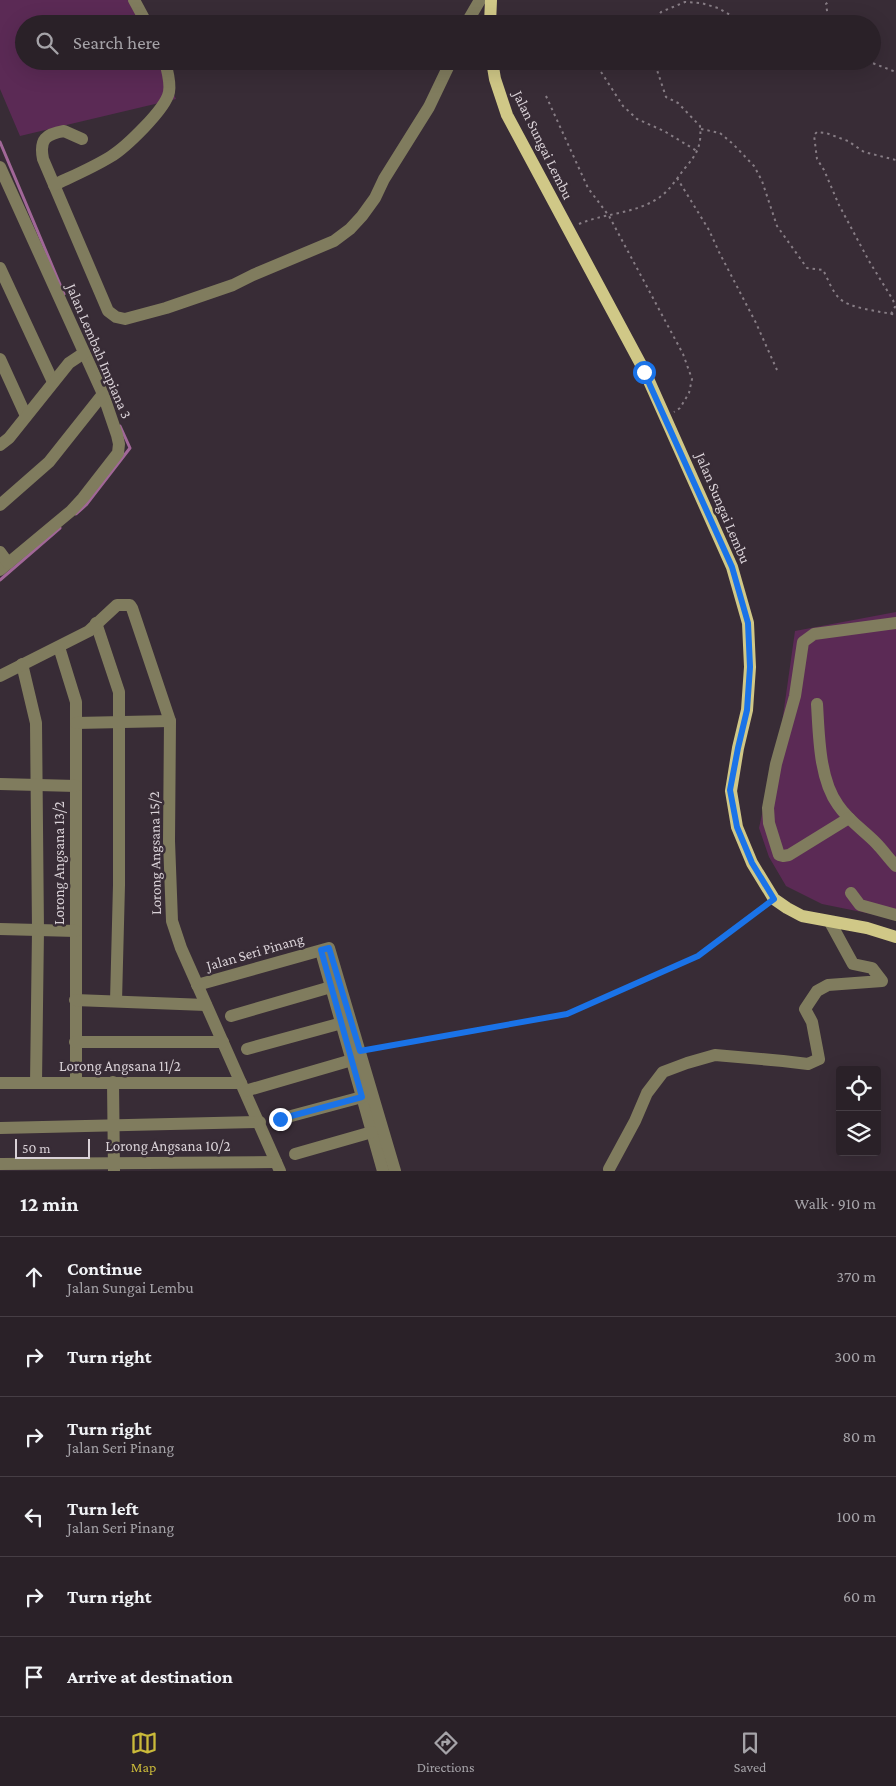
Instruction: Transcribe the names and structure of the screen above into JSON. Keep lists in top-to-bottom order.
{
  "streets": {
    "main road": ["Jalan Sungai Lembu"],
    "street": [
      "Jalan Lembah Impiana 3",
      "Lorong Angsana 15/2",
      "Lorong Angsana 13/2",
      "Jalan Seri Pinang",
      "Lorong Angsana 11/2",
      "Lorong Angsana 10/2"
    ]
  },
  "crossings": [
    ["Lorong Angsana 15/2", "Jalan Seri Pinang"],
    ["Lorong Angsana 15/2", "Lorong Angsana 11/2"],
    ["Lorong Angsana 15/2", "Lorong Angsana 10/2"],
    ["Lorong Angsana 13/2", "Lorong Angsana 11/2"],
    ["Jalan Seri Pinang", "Lorong Angsana 11/2"]
  ],
  "scale_bar": "50 m",
  "page": {
    "search": "Search here",
    "scale": "50 m",
    "heading": ["12 min", "Walk · 910 m"],
    "list": [
      ["Continue", "Jalan Sungai Lembu", "370 m"],
      ["Turn right", "300 m"],
      ["Turn right", "Jalan Seri Pinang", "80 m"],
      ["Turn left", "Jalan Seri Pinang", "100 m"],
      ["Turn right", "60 m"],
      "Arrive at destination"
    ],
    "nav": ["Map", "Directions", "Saved"]
  }
}
